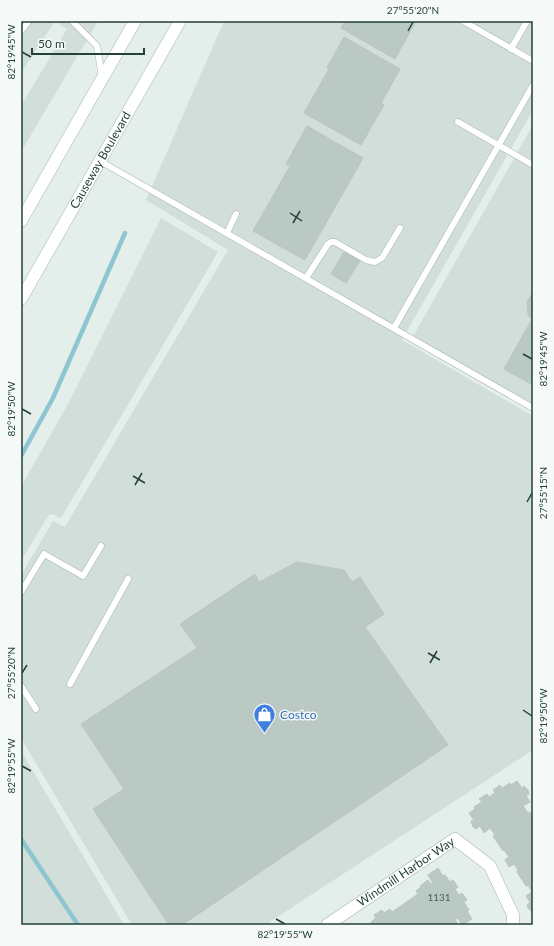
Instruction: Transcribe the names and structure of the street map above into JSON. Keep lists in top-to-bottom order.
{
  "streets": {
    "main road": ["Causeway Boulevard", "Windmill Harbor Way"]
  },
  "places": {
    "shop": ["Costco"]
  },
  "house_numbers": ["1131"],
  "scale_bar": "50 m",
  "coordinates": [
    "27°55'20\"N",
    "82°19'45\"W",
    "82°19'50\"W",
    "27°55'15\"N",
    "82°19'55\"W"
  ]
}
